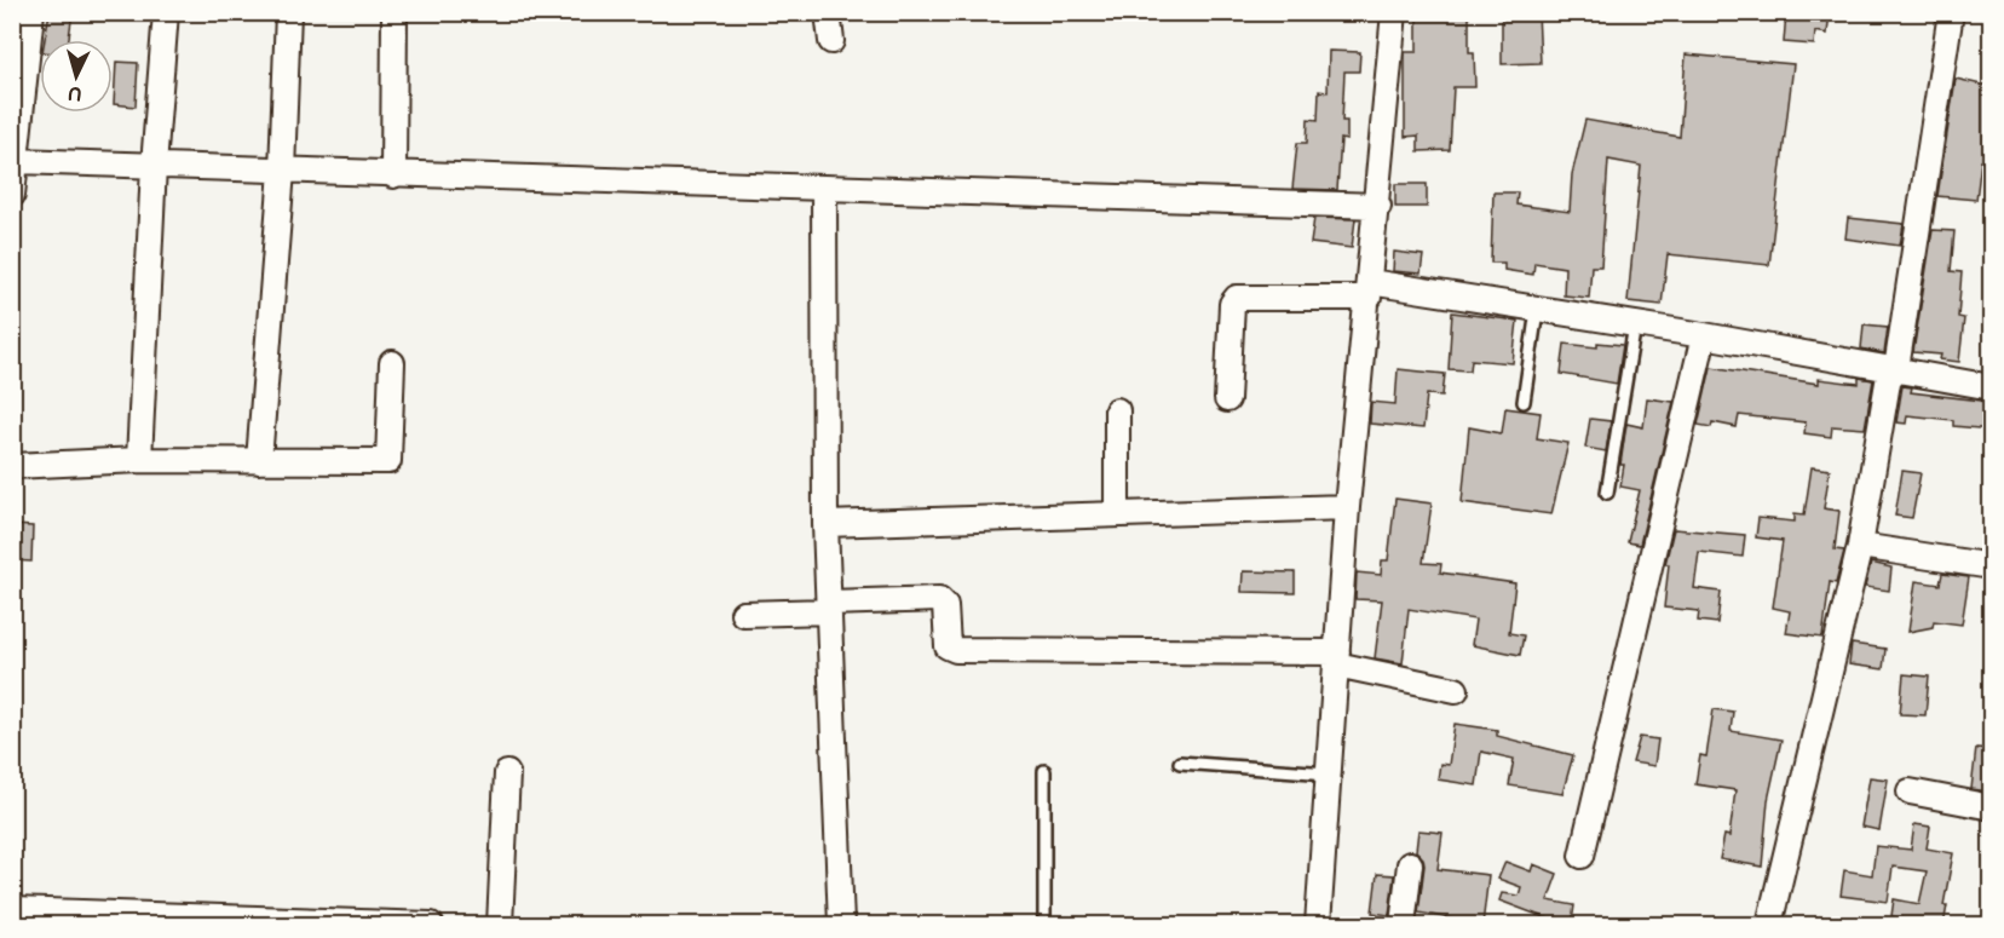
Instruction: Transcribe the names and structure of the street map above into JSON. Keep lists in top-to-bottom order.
{
  "north": "bottom"
}
